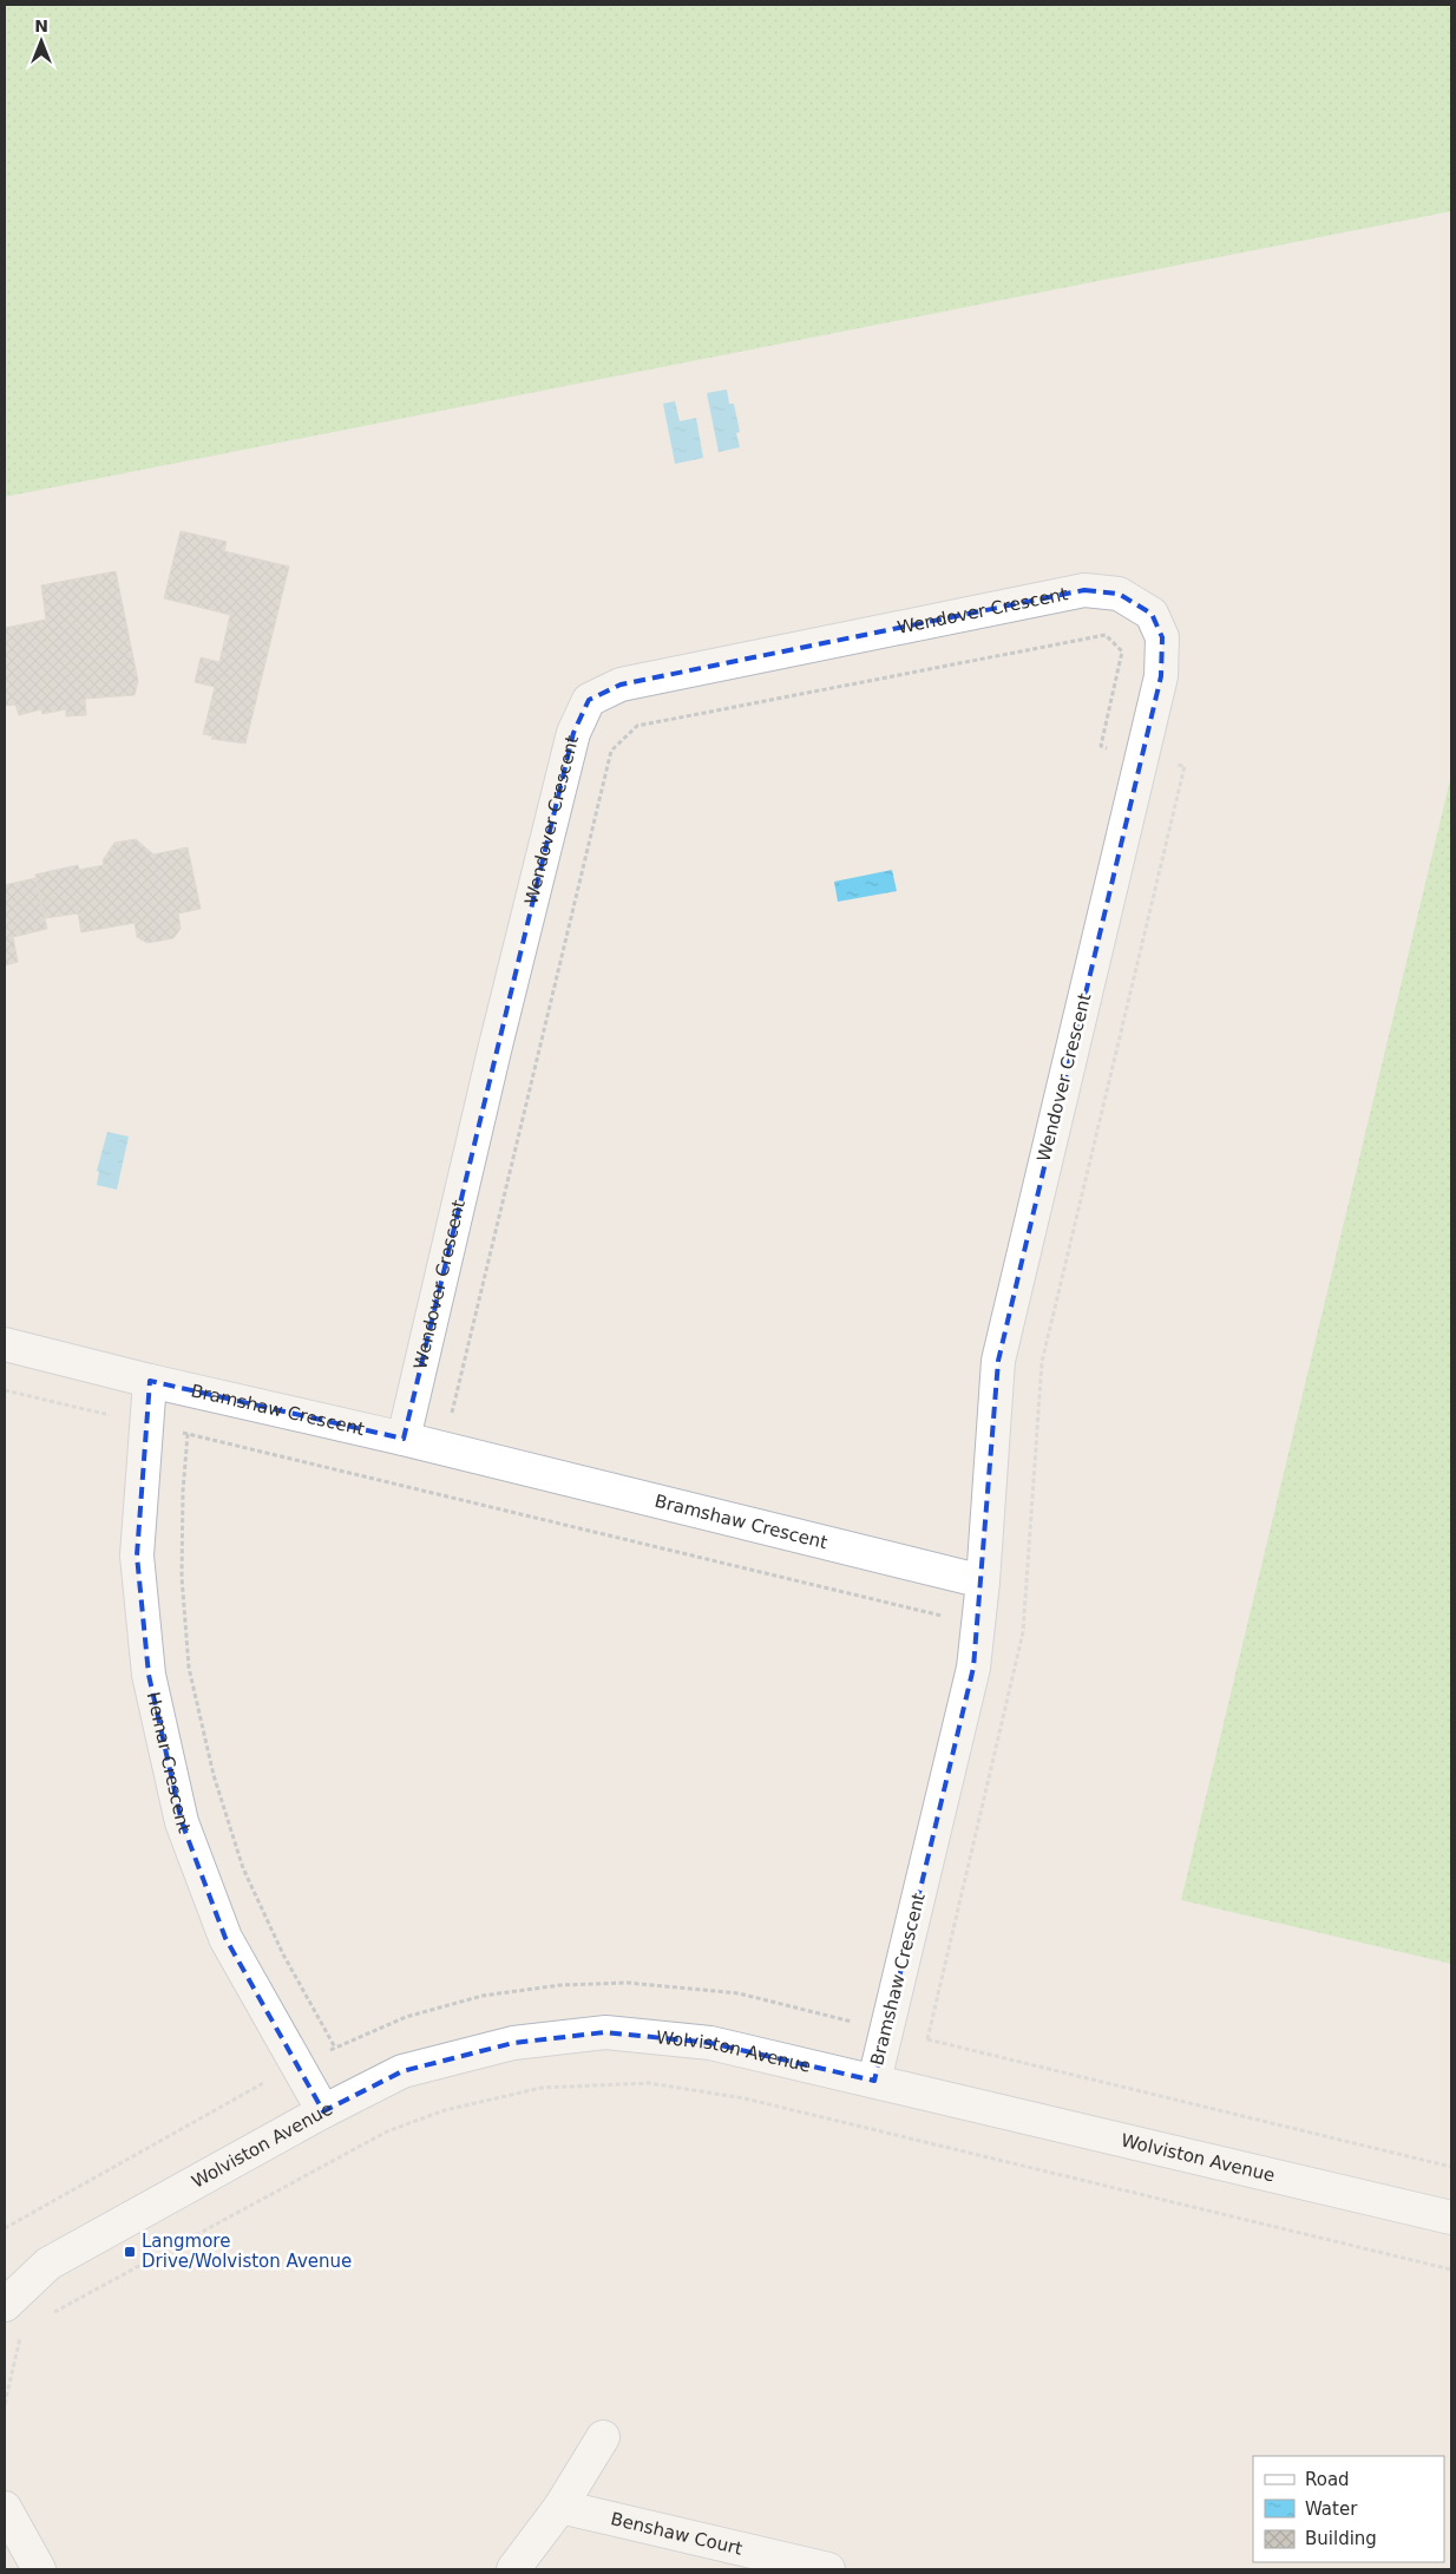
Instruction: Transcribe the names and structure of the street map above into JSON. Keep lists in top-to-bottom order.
{
  "streets": {
    "street": [
      "Wendover Crescent",
      "Bramshaw Crescent",
      "Hemar Crescent",
      "Wolviston Avenue",
      "Benshaw Court"
    ]
  },
  "crossings": [
    ["Wendover Crescent", "Bramshaw Crescent"],
    ["Bramshaw Crescent", "Hemar Crescent"],
    ["Bramshaw Crescent", "Wolviston Avenue"],
    ["Hemar Crescent", "Wolviston Avenue"]
  ],
  "places": {
    "transit": ["Langmore Drive/Wolviston Avenue"]
  },
  "legend": ["Road", "Water", "Building"],
  "north": "top"
}
